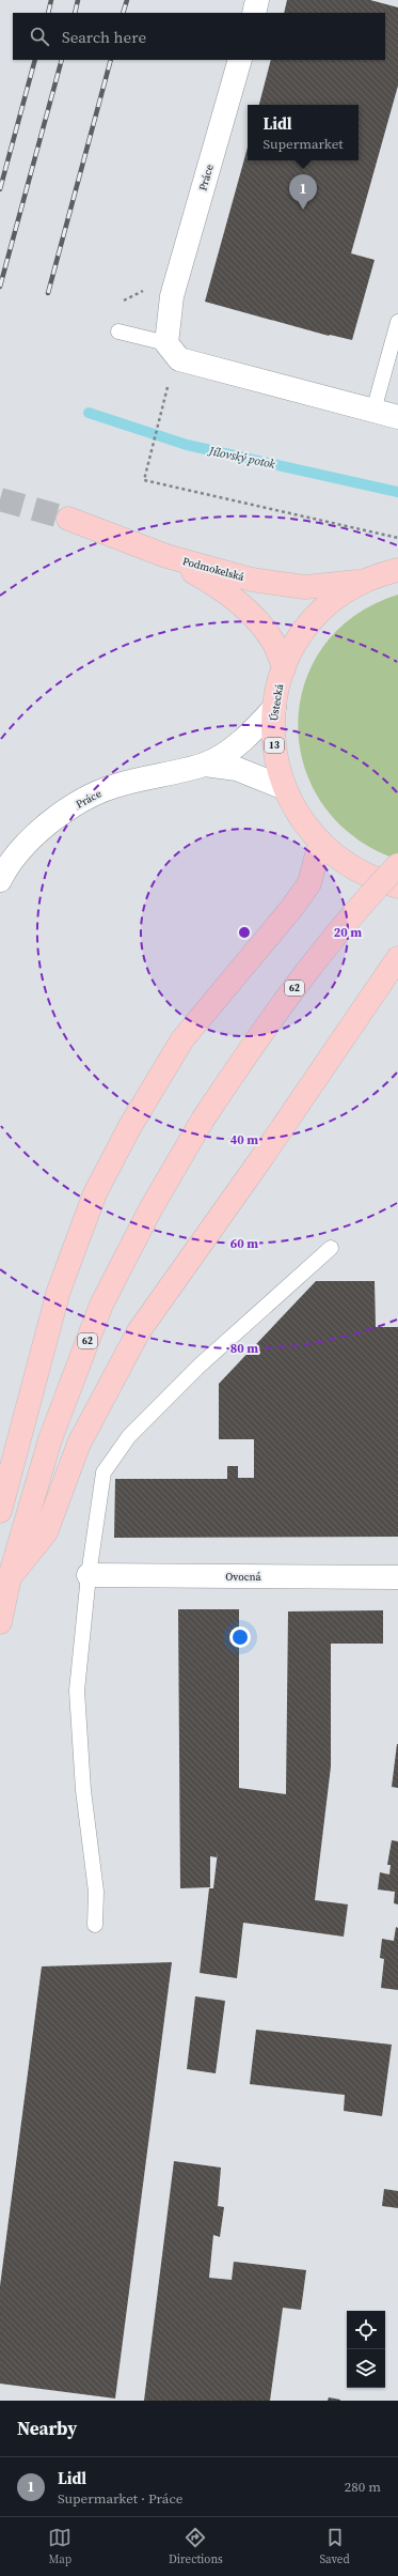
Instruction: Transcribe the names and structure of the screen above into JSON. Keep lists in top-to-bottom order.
{
  "streets": {
    "main road": [
      "Podmokelská",
      "Ústecká",
      "13",
      "62"
    ],
    "street": ["Práce", "Ovocná"]
  },
  "crossings": [
    ["Práce", "Ústecká"],
    ["Podmokelská", "Ústecká"]
  ],
  "water": ["Jílovský potok"],
  "page": {
    "search": "Search here",
    "popup": ["Lidl", "Supermarket"],
    "pins": "1",
    "heading": "Nearby",
    "list": [
      {
        "mark": "1",
        "name": "Lidl",
        "note": "Supermarket · Práce",
        "value": "280 m"
      }
    ],
    "nav": ["Map", "Directions", "Saved"]
  },
  "rings": [
    "20 m",
    "40 m",
    "60 m",
    "80 m"
  ]
}
